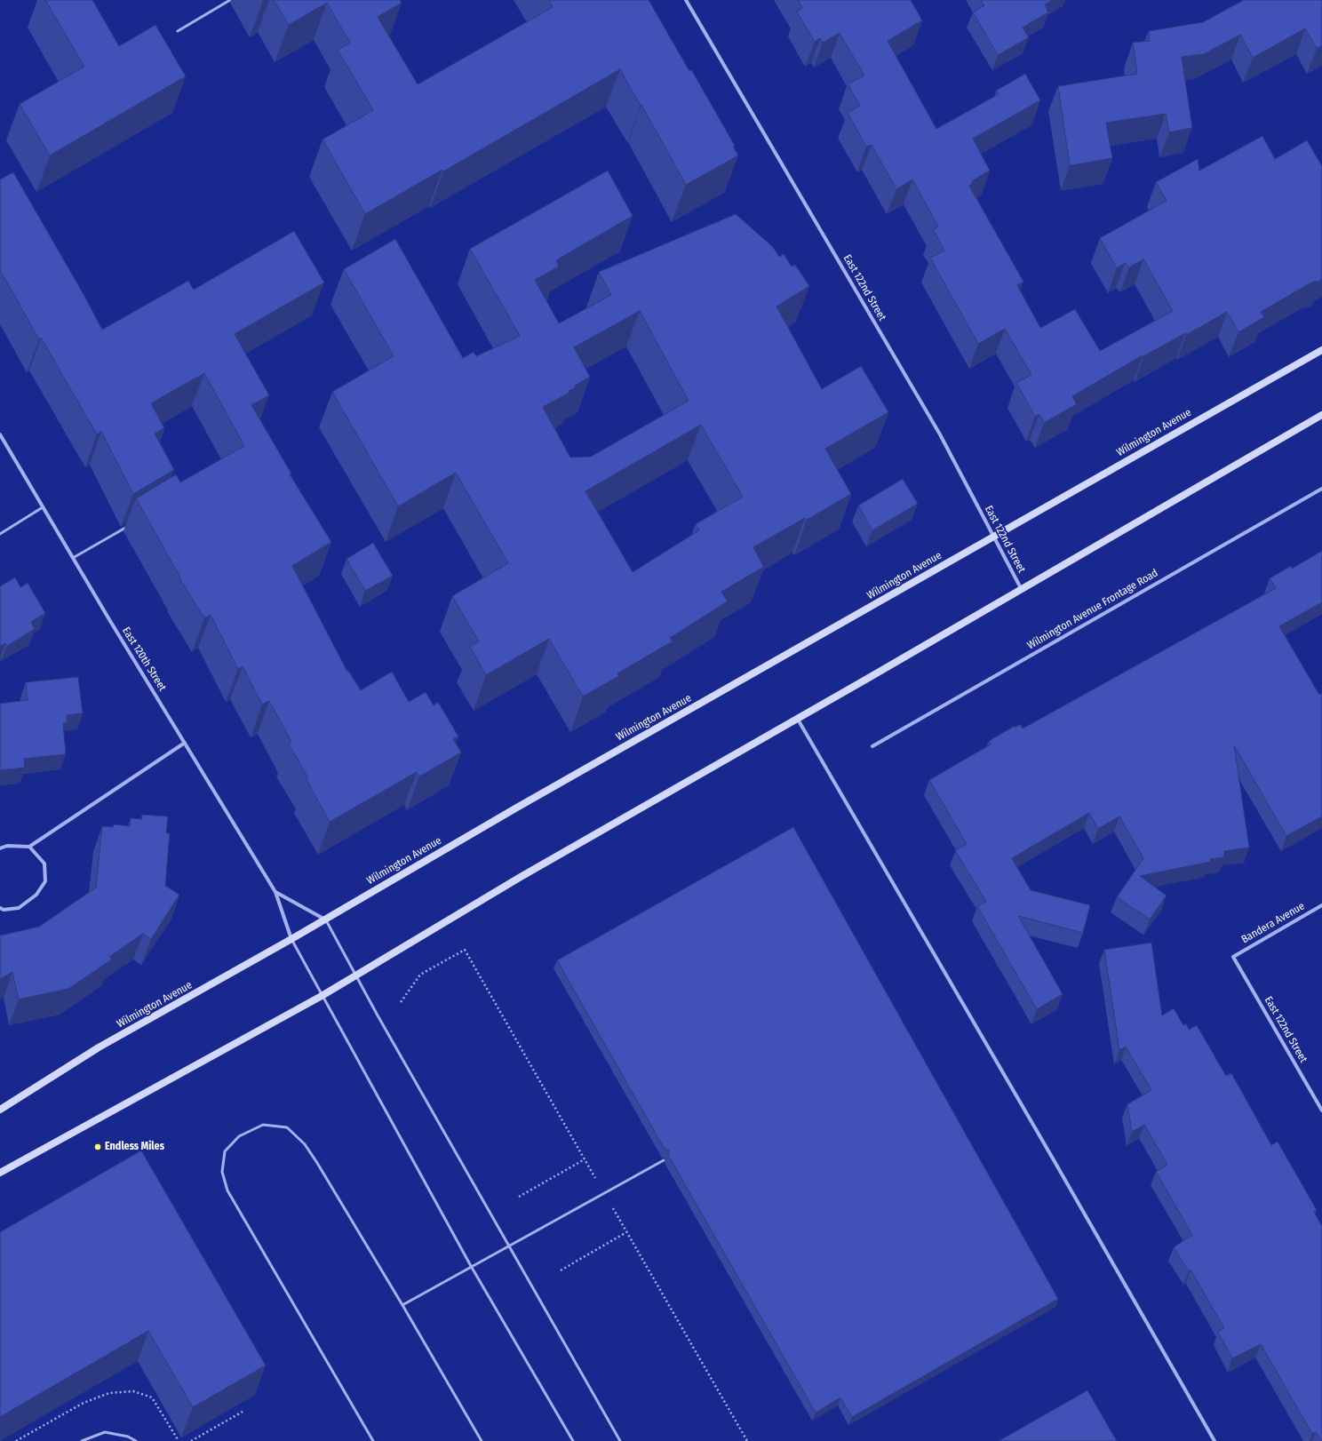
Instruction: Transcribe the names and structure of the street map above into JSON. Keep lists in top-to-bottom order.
{
  "streets": {
    "main road": ["Wilmington Avenue"],
    "street": [
      "East 122nd Street",
      "Wilmington Avenue Frontage Road",
      "East 120th Street",
      "Bandera Avenue"
    ]
  },
  "crossings": [
    ["East 122nd Street", "Wilmington Avenue"],
    ["East 122nd Street", "Bandera Avenue"],
    ["Wilmington Avenue", "East 120th Street"]
  ],
  "places": ["Endless Miles"]
}
